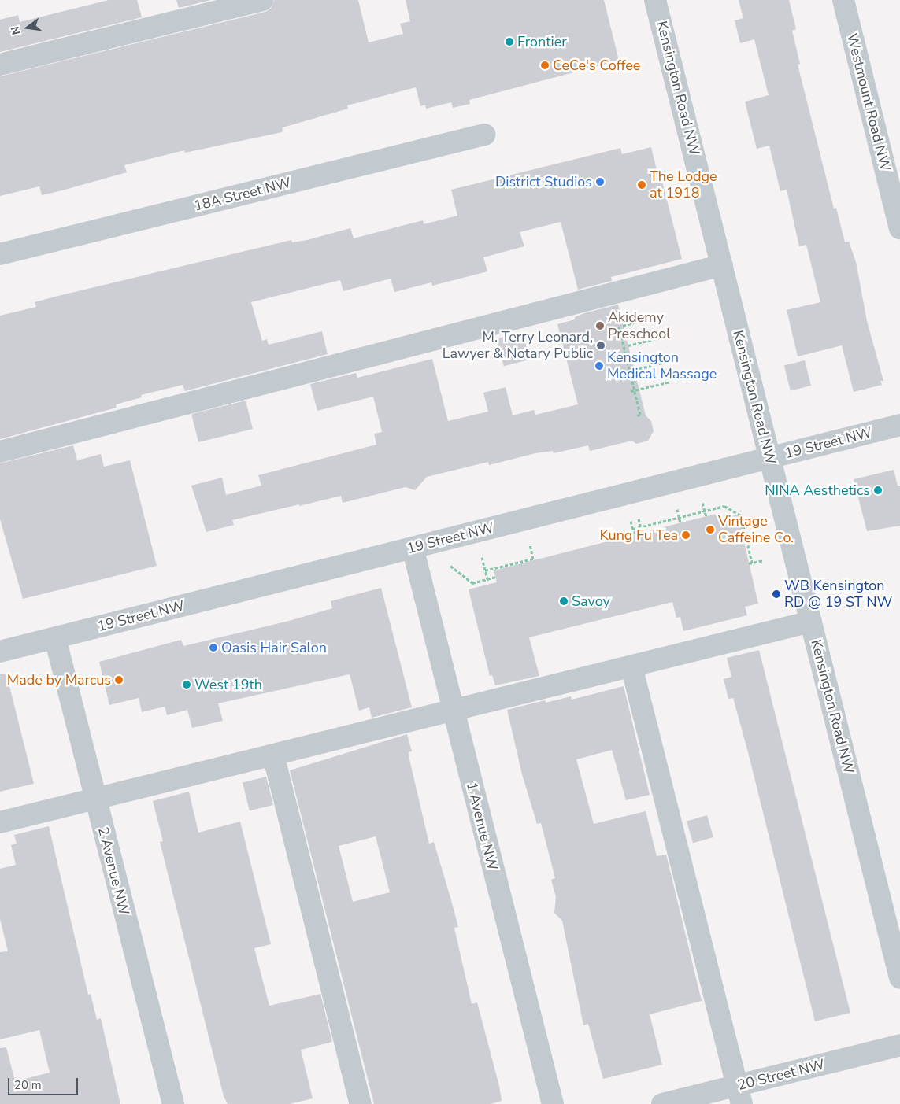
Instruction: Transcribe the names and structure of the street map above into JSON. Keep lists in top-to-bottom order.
{
  "streets": {
    "street": [
      "Kensington Road NW",
      "Westmount Road NW",
      "18A Street NW",
      "19 Street NW",
      "1 Avenue NW",
      "2 Avenue NW",
      "20 Street NW"
    ]
  },
  "crossings": [
    ["Kensington Road NW", "19 Street NW"],
    ["19 Street NW", "1 Avenue NW"],
    ["19 Street NW", "2 Avenue NW"]
  ],
  "places": [
    "Frontier",
    "CeCe's Coffee",
    "District Studios",
    "The Lodge at 1918",
    "Akidemy Preschool",
    "M. Terry Leonard, Lawyer & Notary Public",
    "Kensington Medical Massage",
    "NINA Aesthetics",
    "Vintage Caffeine Co.",
    "Kung Fu Tea",
    "WB Kensington RD @ 19 ST NW",
    "Savoy",
    "Oasis Hair Salon",
    "Made by Marcus",
    "West 19th"
  ],
  "scale_bar": "20 m",
  "north": "left"
}
